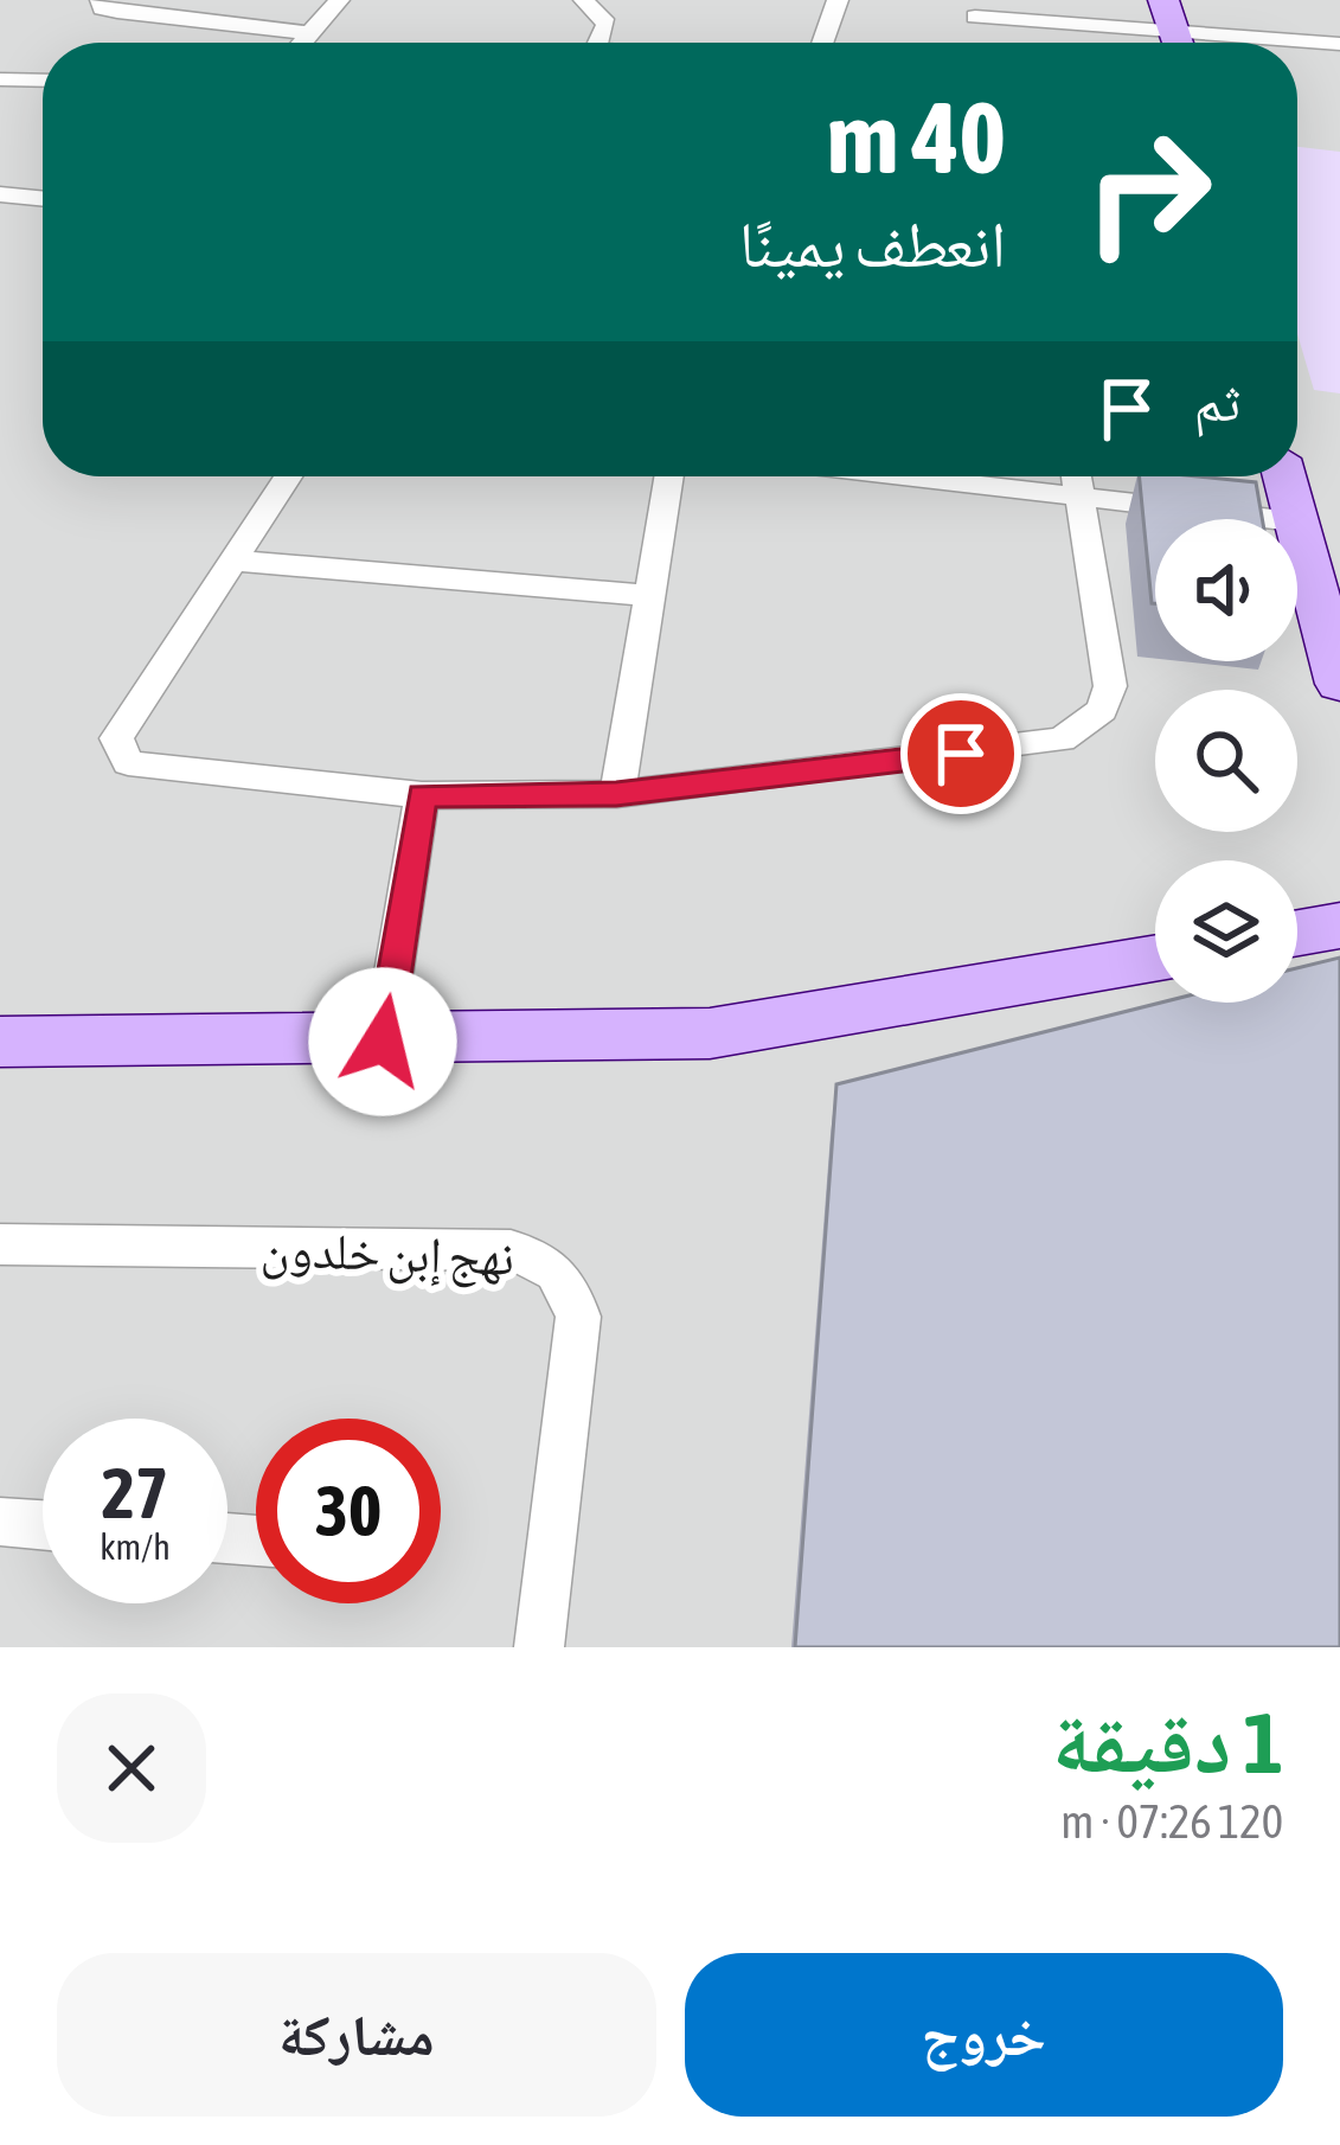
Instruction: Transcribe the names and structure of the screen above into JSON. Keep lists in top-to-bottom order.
{
  "streets": {
    "street": ["نهج إبن خلدون"]
  },
  "page": {
    "turn": ["40 m", "انعطف يمينًا"],
    "then": "ثم",
    "speed": "27 km/h",
    "limit": "30",
    "heading": ["1 دقيقة", "120 m · 07:26"],
    "buttons": ["خروج", "مشاركة"]
  }
}
